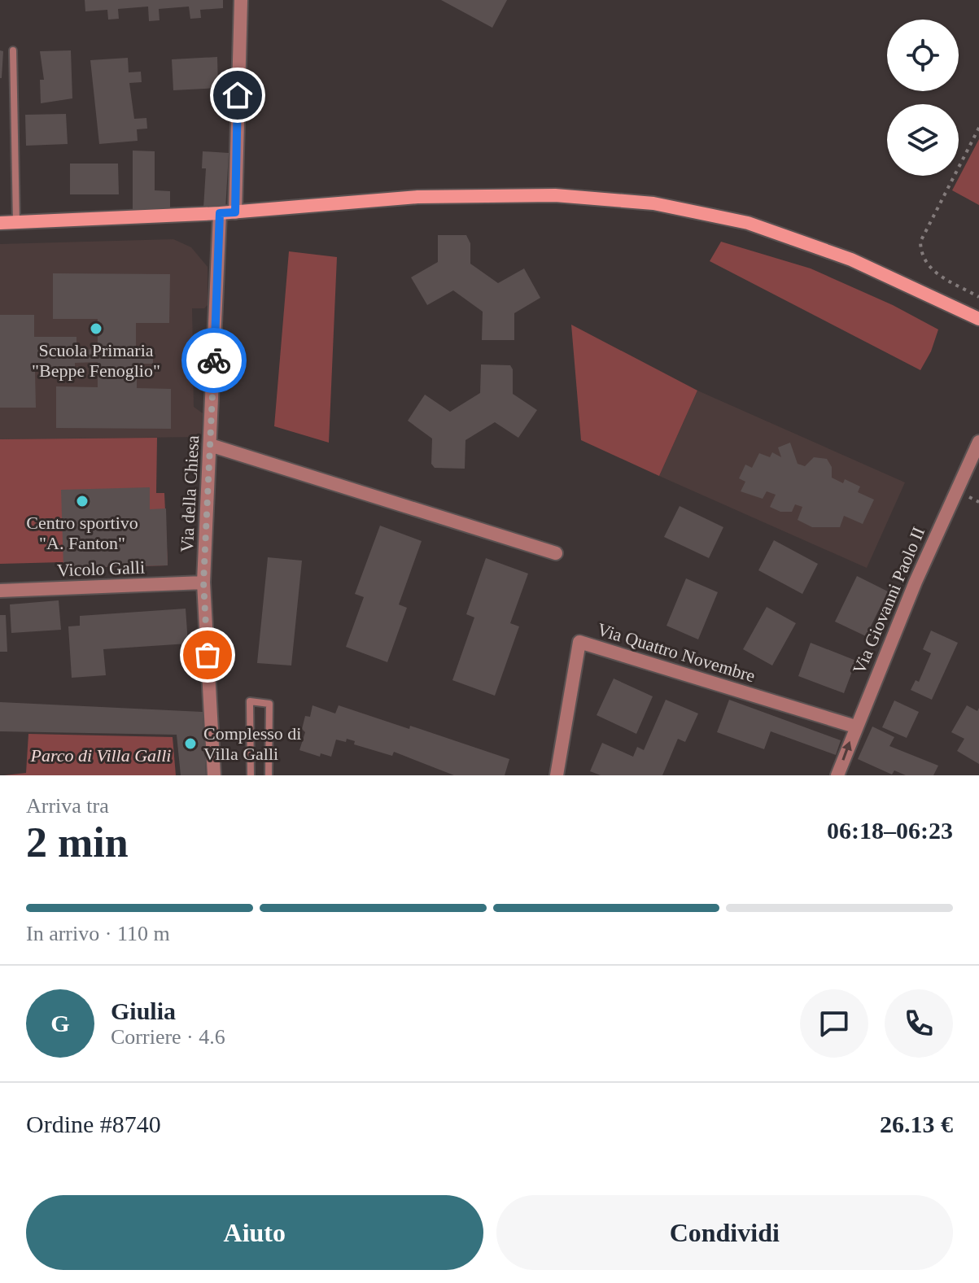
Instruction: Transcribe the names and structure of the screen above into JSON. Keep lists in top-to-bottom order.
{
  "streets": {
    "street": [
      "Via della Chiesa",
      "Vicolo Galli",
      "Via Giovanni Paolo II",
      "Via Quattro Novembre"
    ]
  },
  "crossings": [
    ["Via della Chiesa", "Vicolo Galli"],
    ["Via Giovanni Paolo II", "Via Quattro Novembre"]
  ],
  "parks": ["Parco di Villa Galli"],
  "places": ["Scuola Primaria \"Beppe Fenoglio\"", "Centro sportivo \"A. Fanton\"", "Complesso di Villa Galli"],
  "page": {
    "heading": ["2 min", "Arriva tra", "06:18–06:23"],
    "panel": [
      "Giulia",
      "Corriere · 4.6",
      "Ordine #8740",
      "26.13 €"
    ],
    "bar": "In arrivo · 110 m",
    "round": "G",
    "buttons": ["Aiuto", "Condividi"]
  }
}
